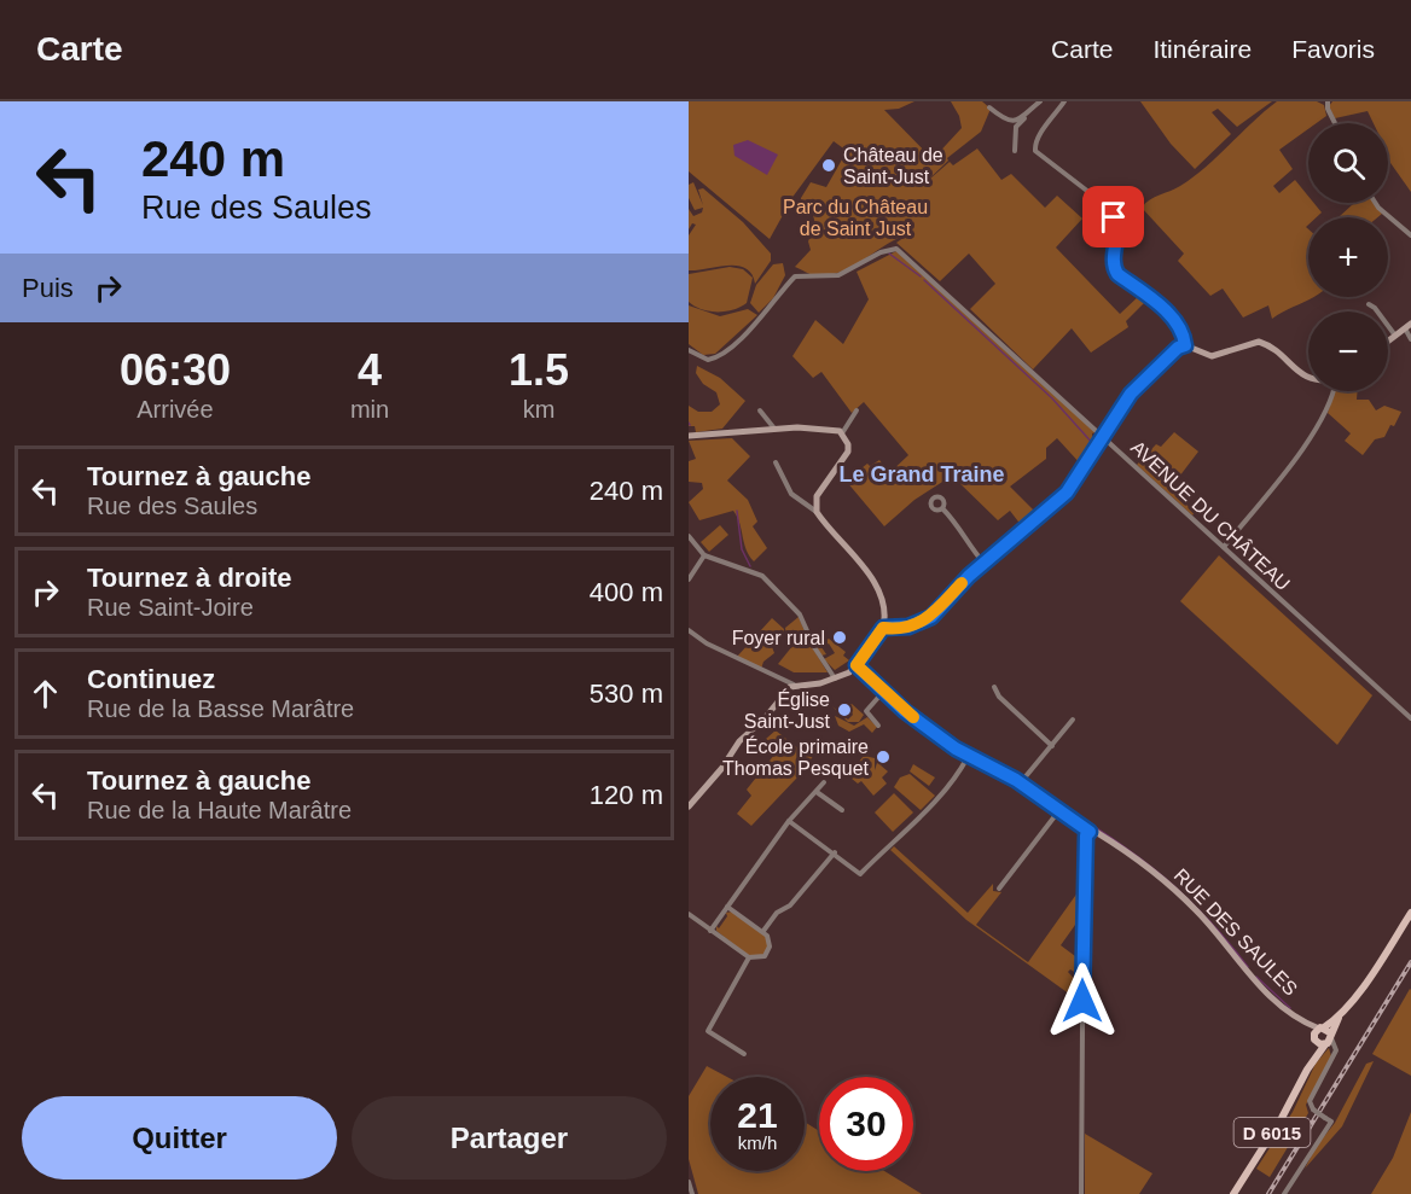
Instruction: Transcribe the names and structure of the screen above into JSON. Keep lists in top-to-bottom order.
{
  "streets": {
    "main road": ["D 6015"],
    "street": ["AVENUE DU CHÂTEAU", "RUE DES SAULES"]
  },
  "crossings": [
    ["RUE DES SAULES", "D 6015"]
  ],
  "districts": ["Le Grand Traine"],
  "parks": ["Parc du Château de Saint Just"],
  "places": [
    "Château de Saint-Just",
    "Foyer rural",
    "Église Saint-Just",
    "École primaire Thomas Pesquet"
  ],
  "page": {
    "header": "Carte",
    "nav": ["Carte", "Itinéraire", "Favoris"],
    "turn": ["240 m", "Rue des Saules"],
    "map_buttons": ["+", "−"],
    "then": "Puis",
    "eta": [
      "06:30",
      "Arrivée",
      "4",
      "min",
      "1.5",
      "km"
    ],
    "list": [
      {
        "name": "Tournez à gauche",
        "note": "Rue des Saules",
        "value": "240 m"
      },
      {
        "name": "Tournez à droite",
        "note": "Rue Saint-Joire",
        "value": "400 m"
      },
      {
        "name": "Continuez",
        "note": "Rue de la Basse Marâtre",
        "value": "530 m"
      },
      {
        "name": "Tournez à gauche",
        "note": "Rue de la Haute Marâtre",
        "value": "120 m"
      }
    ],
    "speed": "21 km/h",
    "limit": "30",
    "buttons": ["Quitter", "Partager"]
  }
}
